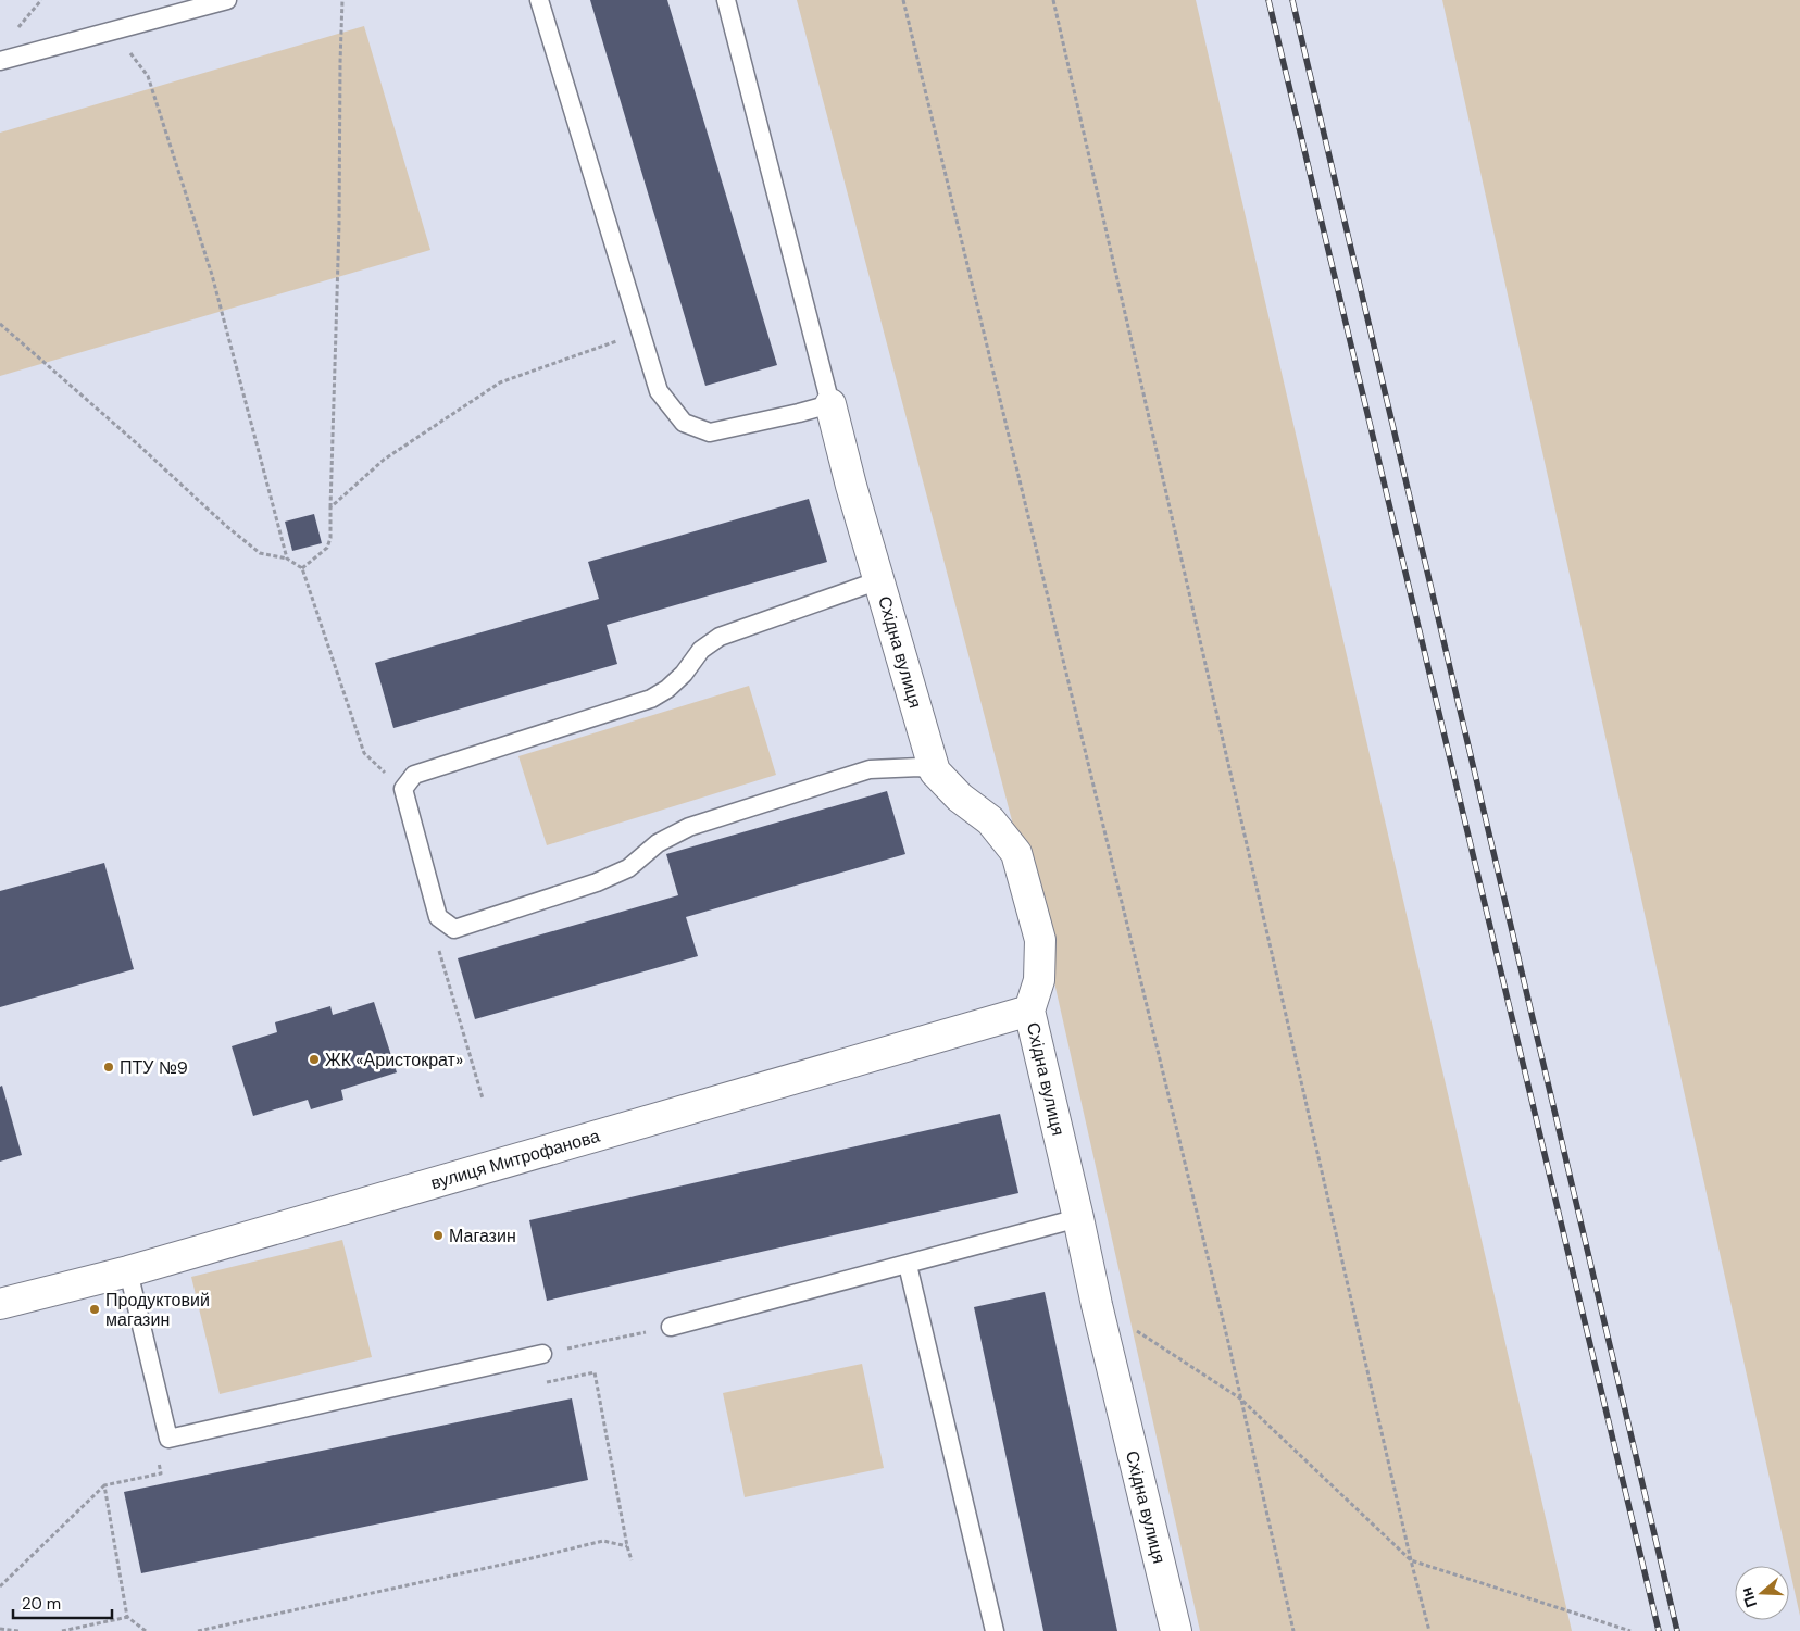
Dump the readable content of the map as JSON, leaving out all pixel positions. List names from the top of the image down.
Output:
{
  "streets": {
    "street": ["Східна вулиця", "вулиця Митрофанова"]
  },
  "crossings": [
    ["Східна вулиця", "вулиця Митрофанова"]
  ],
  "places": [
    "ЖК «Аристократ»",
    "ПТУ №9",
    "Магазин",
    "Продуктовий магазин"
  ],
  "scale_bar": "20 m",
  "north": "left"
}
